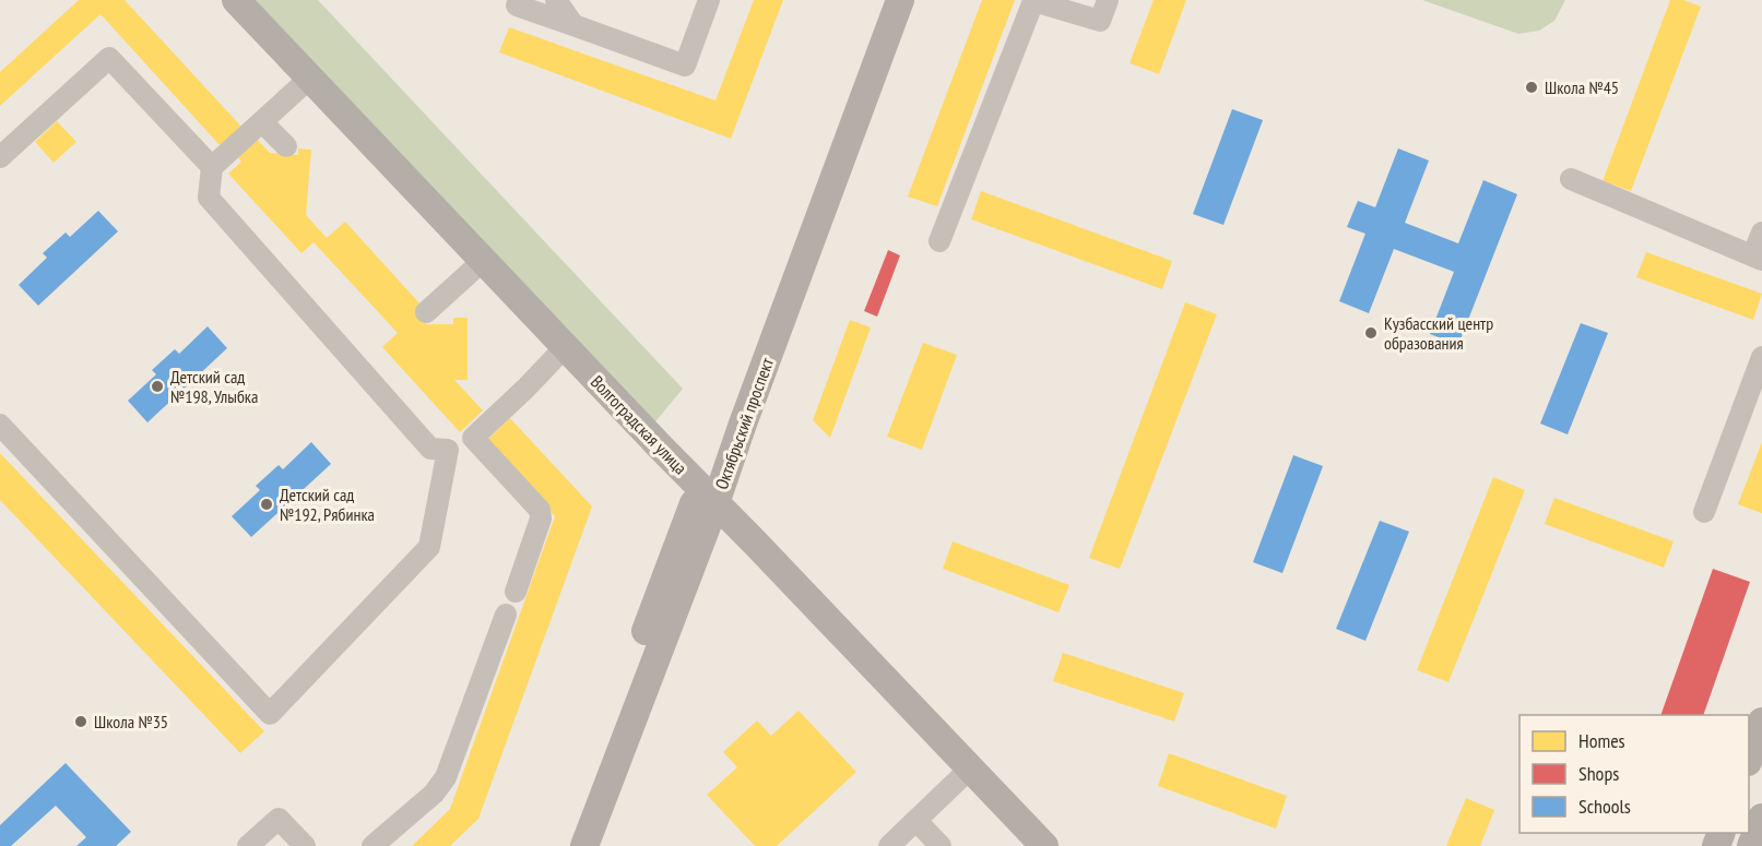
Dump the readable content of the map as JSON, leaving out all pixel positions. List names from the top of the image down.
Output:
{
  "streets": {
    "main road": ["Октябрьский проспект", "Волгоградская улица"]
  },
  "crossings": [
    ["Октябрьский проспект", "Волгоградская улица"]
  ],
  "places": [
    "Школа №45",
    "Кузбасский центр образования",
    "Детский сад №198, Улыбка",
    "Детский сад №192, Рябинка",
    "Школа №35"
  ],
  "legend": ["Homes", "Shops", "Schools"]
}
